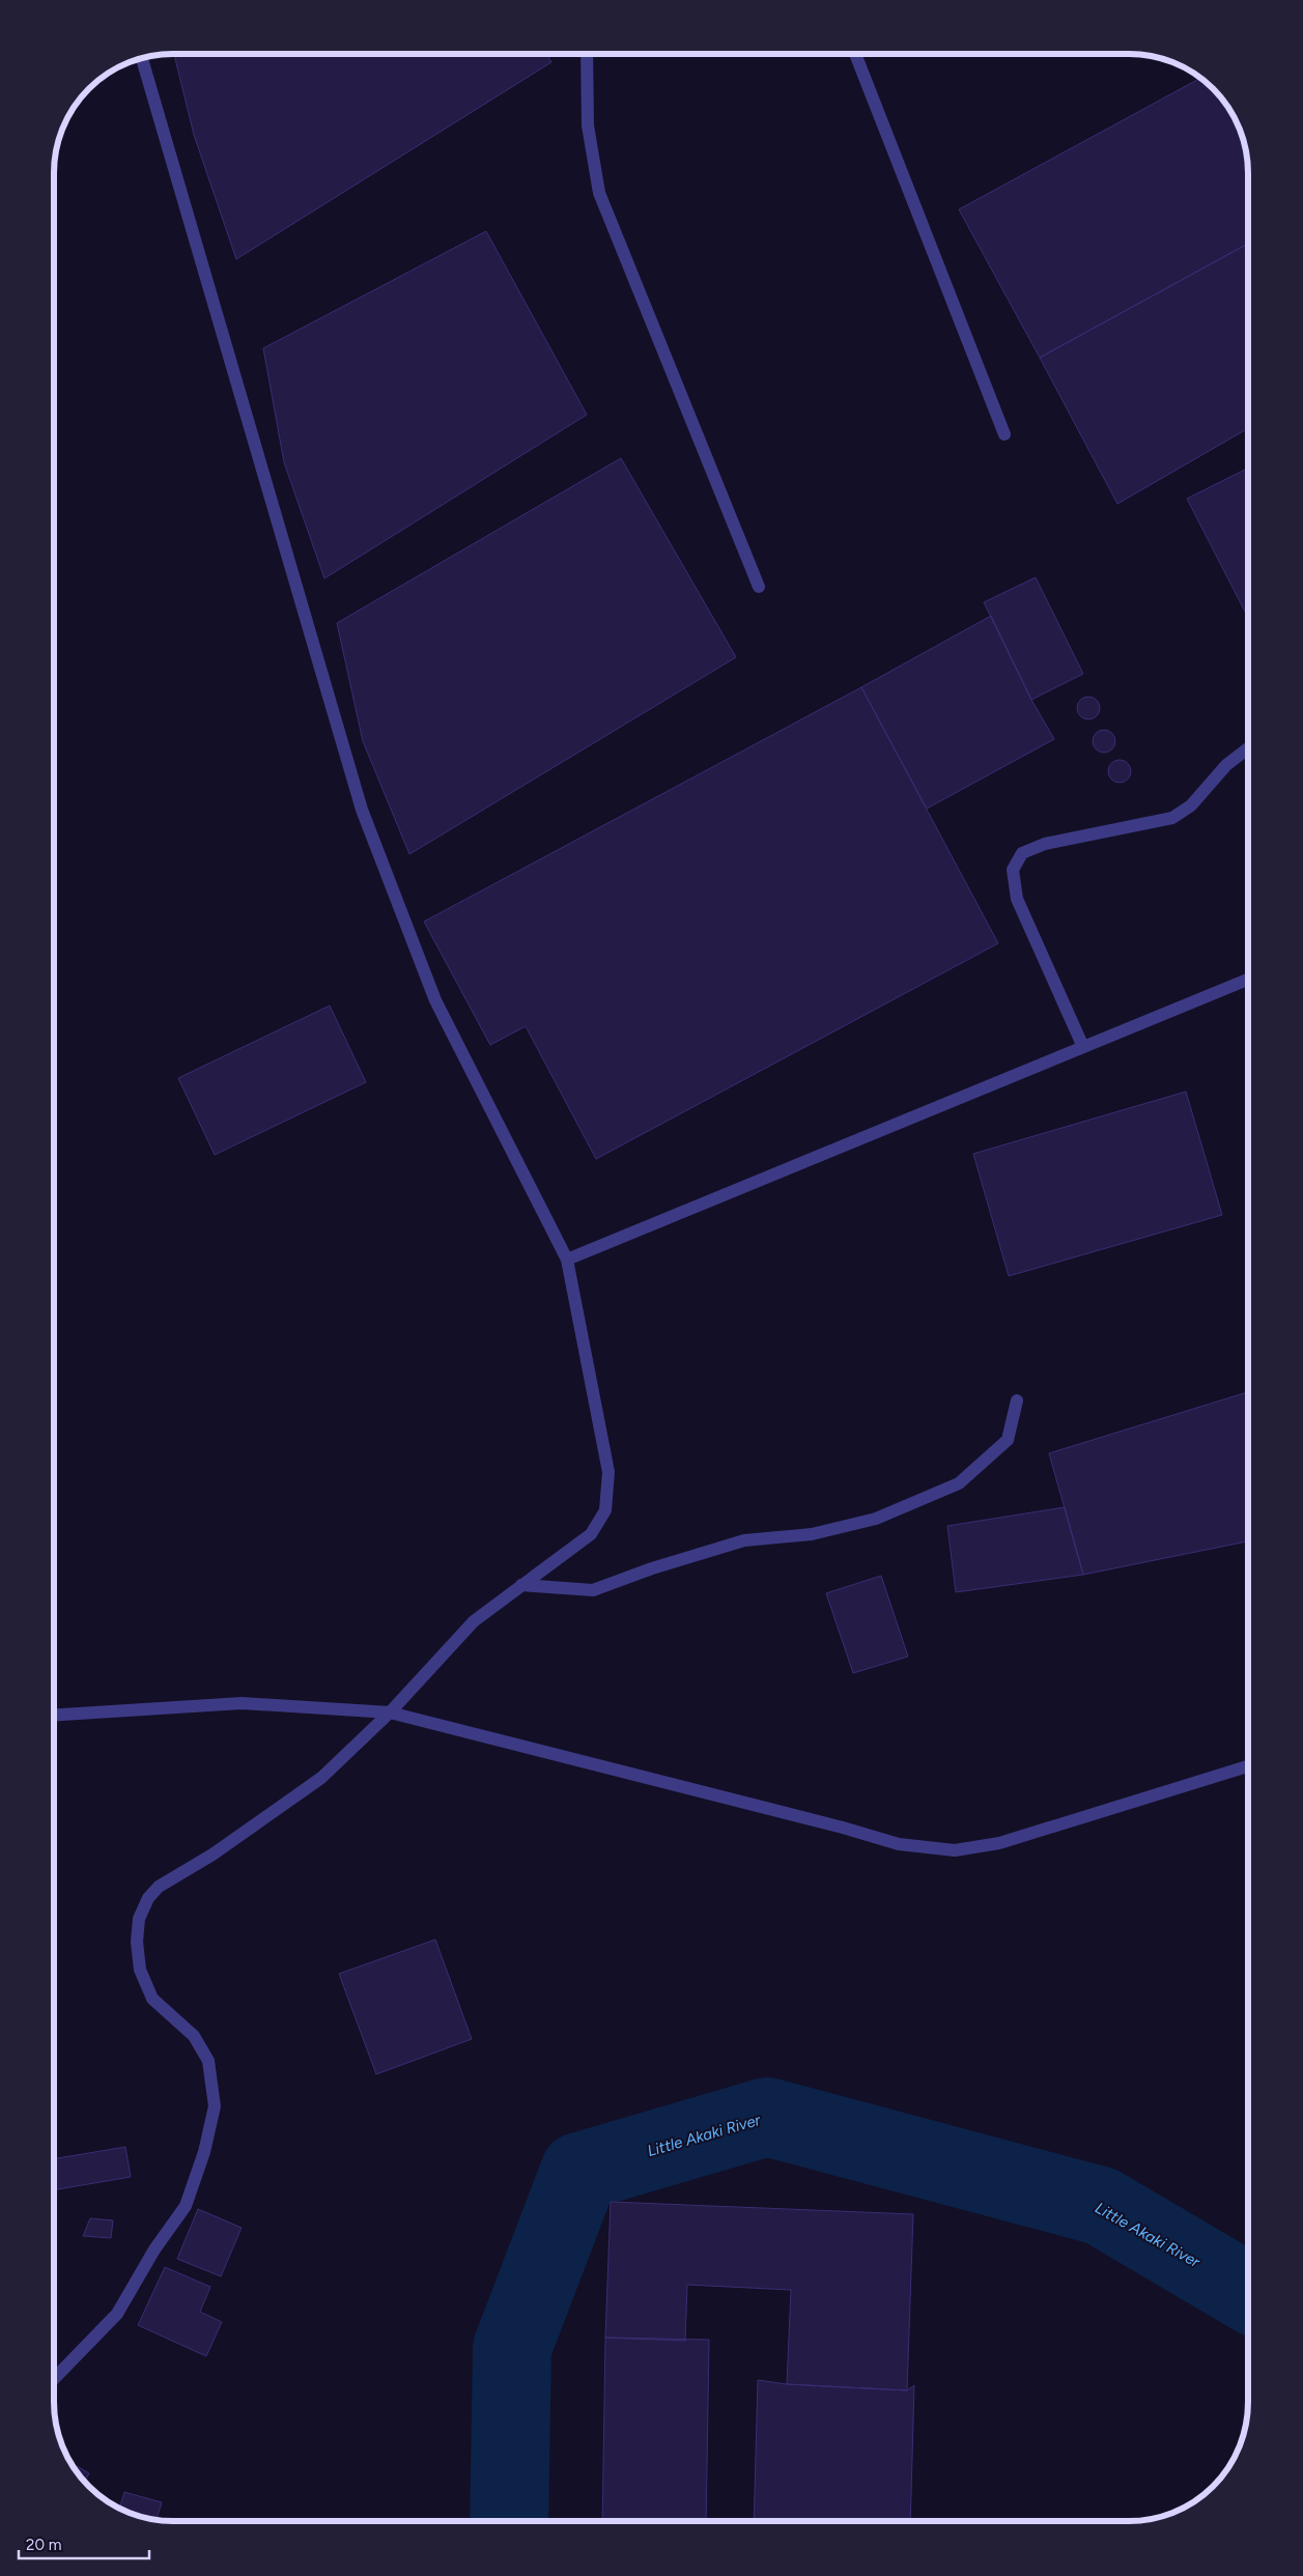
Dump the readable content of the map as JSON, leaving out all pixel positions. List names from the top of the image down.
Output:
{
  "water": ["Little Akaki River"],
  "scale_bar": "20 m"
}
